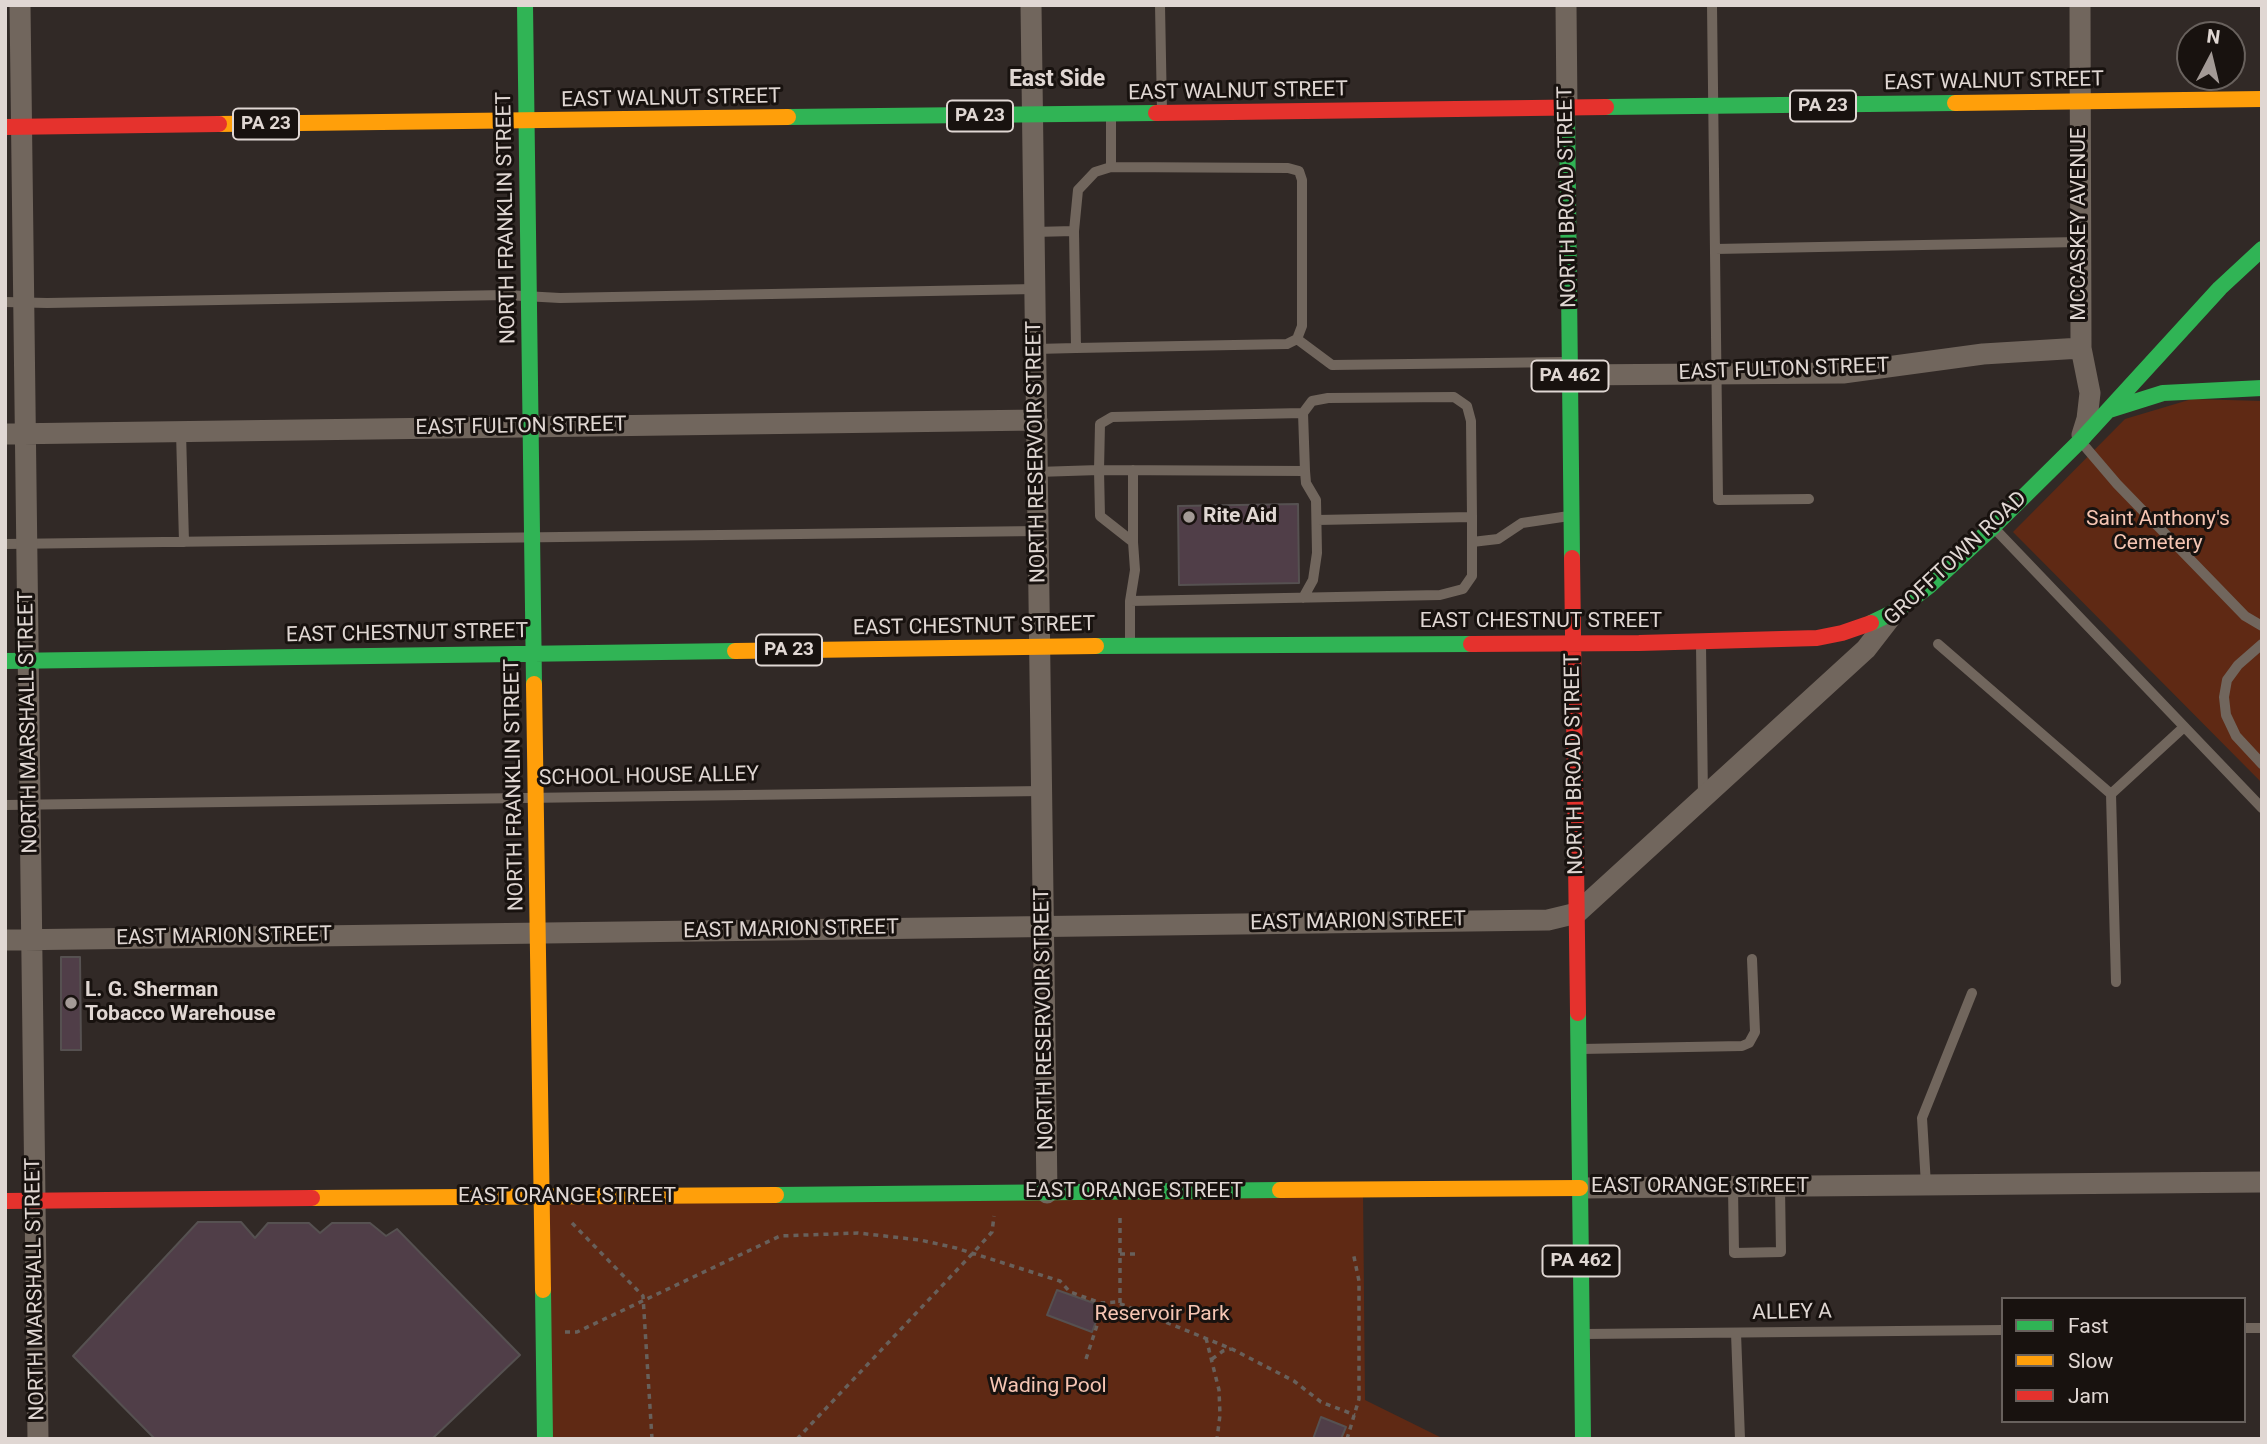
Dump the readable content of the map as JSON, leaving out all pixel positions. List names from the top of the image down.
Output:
{
  "streets": {
    "main road": [
      "EAST WALNUT STREET",
      "PA 23",
      "NORTH BROAD STREET",
      "NORTH FRANKLIN STREET",
      "PA 462",
      "GROFFTOWN ROAD",
      "EAST CHESTNUT STREET",
      "EAST ORANGE STREET"
    ],
    "street": [
      "MCCASKEY AVENUE",
      "EAST FULTON STREET",
      "NORTH RESERVOIR STREET",
      "NORTH MARSHALL STREET",
      "EAST MARION STREET"
    ],
    "lane": ["SCHOOL HOUSE ALLEY", "ALLEY A"]
  },
  "crossings": [
    ["EAST WALNUT STREET", "NORTH BROAD STREET"],
    ["EAST WALNUT STREET", "NORTH FRANKLIN STREET"],
    ["EAST WALNUT STREET", "MCCASKEY AVENUE"],
    ["EAST WALNUT STREET", "NORTH RESERVOIR STREET"],
    ["EAST WALNUT STREET", "NORTH MARSHALL STREET"],
    ["NORTH BROAD STREET", "EAST FULTON STREET"],
    ["NORTH BROAD STREET", "GROFFTOWN ROAD"],
    ["NORTH BROAD STREET", "EAST CHESTNUT STREET"],
    ["NORTH BROAD STREET", "EAST MARION STREET"],
    ["NORTH BROAD STREET", "EAST ORANGE STREET"],
    ["NORTH BROAD STREET", "ALLEY A"],
    ["NORTH FRANKLIN STREET", "EAST FULTON STREET"],
    ["NORTH FRANKLIN STREET", "EAST CHESTNUT STREET"],
    ["NORTH FRANKLIN STREET", "SCHOOL HOUSE ALLEY"],
    ["NORTH FRANKLIN STREET", "EAST MARION STREET"],
    ["NORTH FRANKLIN STREET", "EAST ORANGE STREET"],
    ["MCCASKEY AVENUE", "EAST FULTON STREET"],
    ["MCCASKEY AVENUE", "GROFFTOWN ROAD"],
    ["EAST FULTON STREET", "NORTH RESERVOIR STREET"],
    ["EAST FULTON STREET", "NORTH MARSHALL STREET"],
    ["NORTH RESERVOIR STREET", "EAST CHESTNUT STREET"],
    ["NORTH RESERVOIR STREET", "SCHOOL HOUSE ALLEY"],
    ["NORTH RESERVOIR STREET", "EAST MARION STREET"],
    ["NORTH RESERVOIR STREET", "EAST ORANGE STREET"],
    ["GROFFTOWN ROAD", "EAST CHESTNUT STREET"],
    ["GROFFTOWN ROAD", "EAST MARION STREET"],
    ["EAST CHESTNUT STREET", "NORTH MARSHALL STREET"],
    ["NORTH MARSHALL STREET", "SCHOOL HOUSE ALLEY"],
    ["NORTH MARSHALL STREET", "EAST MARION STREET"],
    ["NORTH MARSHALL STREET", "EAST ORANGE STREET"]
  ],
  "districts": ["East Side"],
  "parks": ["Saint Anthony's Cemetery", "Reservoir Park", "Wading Pool"],
  "places": ["Rite Aid", "L. G. Sherman Tobacco Warehouse"],
  "legend": ["Fast", "Slow", "Jam"],
  "north": "top"
}
